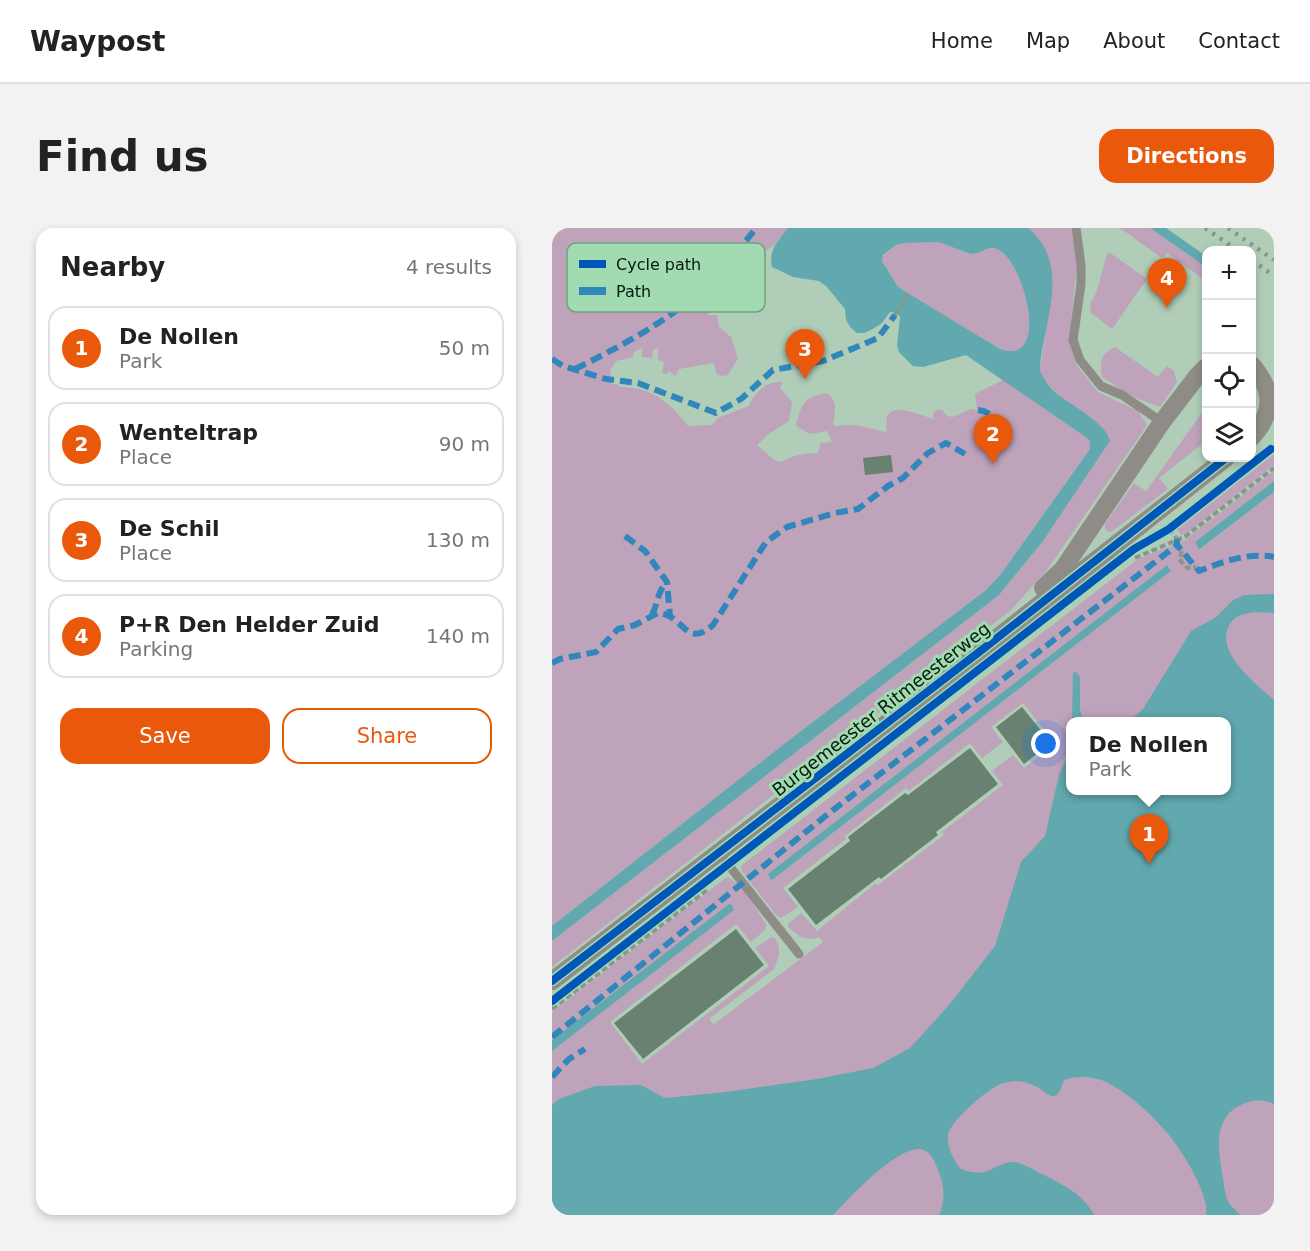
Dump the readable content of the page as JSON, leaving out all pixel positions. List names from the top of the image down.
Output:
{
  "streets": {
    "street": ["Burgemeester Ritmeesterweg"]
  },
  "legend": ["Cycle path", "Path"],
  "page": {
    "header": "Waypost",
    "nav": [
      "Home",
      "Map",
      "About",
      "Contact"
    ],
    "buttons": [
      "Directions",
      ["Save", "Share"]
    ],
    "title": "Find us",
    "heading": ["Nearby", "4 results"],
    "map_buttons": ["+", "−"],
    "pins": [
      "4",
      "3",
      "2",
      "1"
    ],
    "list": [
      {
        "mark": "1",
        "name": "De Nollen",
        "note": "Park",
        "value": "50 m"
      },
      {
        "mark": "2",
        "name": "Wenteltrap",
        "note": "Place",
        "value": "90 m"
      },
      {
        "mark": "3",
        "name": "De Schil",
        "note": "Place",
        "value": "130 m"
      },
      {
        "mark": "4",
        "name": "P+R Den Helder Zuid",
        "note": "Parking",
        "value": "140 m"
      }
    ],
    "popup": ["De Nollen", "Park"]
  }
}
